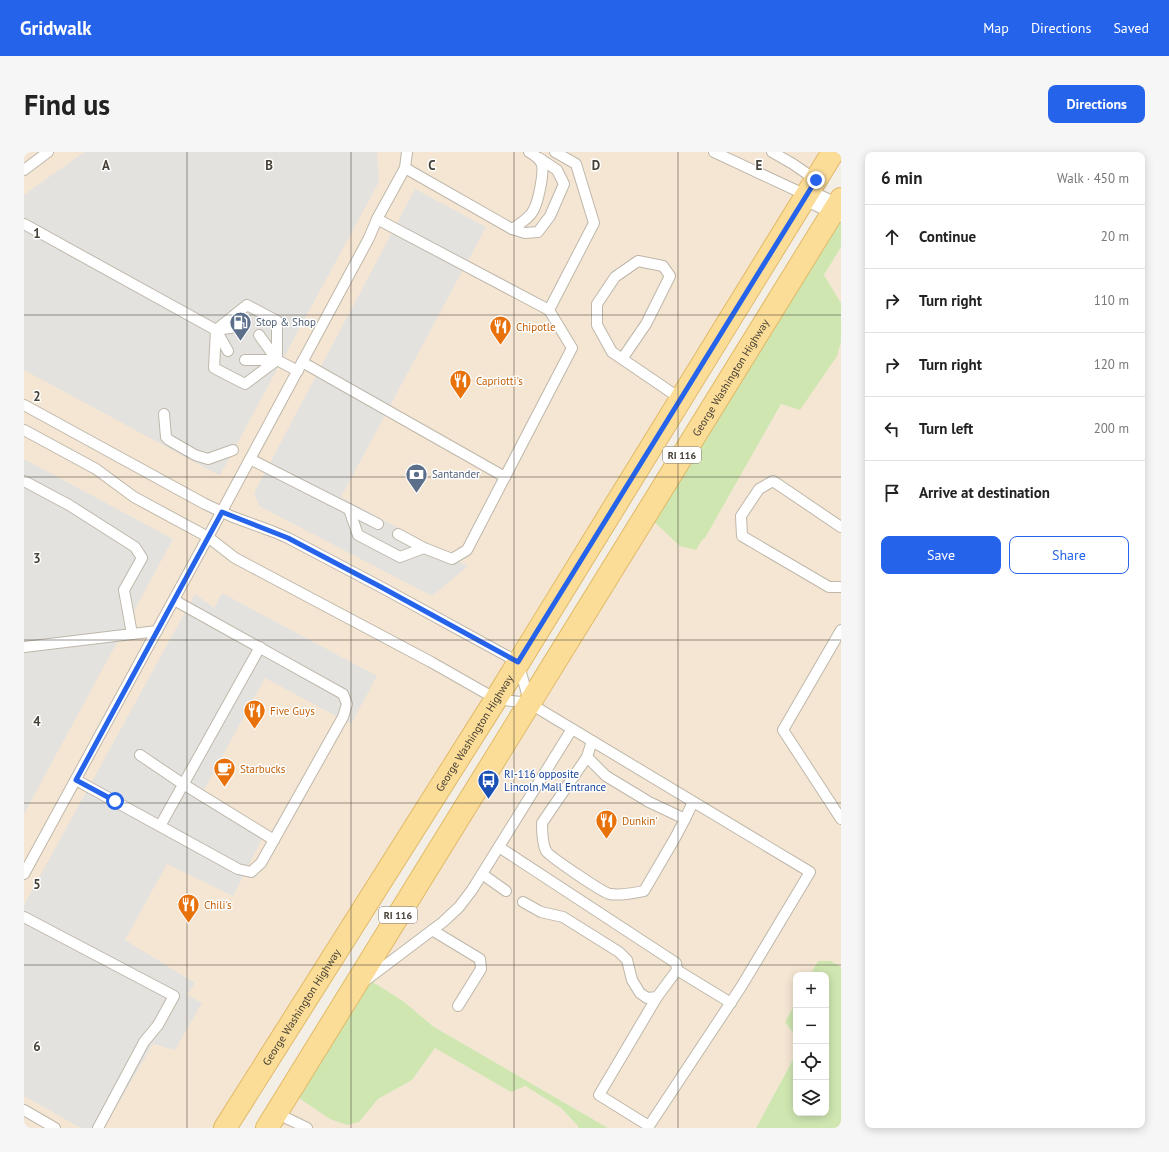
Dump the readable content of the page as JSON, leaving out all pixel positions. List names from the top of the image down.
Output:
{
  "streets": {
    "main road": ["George Washington Highway", "RI 116"]
  },
  "places": {
    "fuel station": ["Stop & Shop"],
    "restaurant": [
      "Chipotle",
      "Capriotti's",
      "Five Guys",
      "Dunkin'",
      "Chili's"
    ],
    "bank": ["Santander"],
    "cafe": ["Starbucks"],
    "bus stop": ["RI-116 opposite Lincoln Mall Entrance"]
  },
  "page": {
    "header": "Gridwalk",
    "nav": ["Map", "Directions", "Saved"],
    "buttons": [
      "Directions",
      ["Save", "Share"]
    ],
    "title": "Find us",
    "heading": ["6 min", "Walk · 450 m"],
    "list": [
      ["Continue", "20 m"],
      ["Turn right", "110 m"],
      ["Turn right", "120 m"],
      ["Turn left", "200 m"],
      "Arrive at destination"
    ],
    "map_buttons": ["+", "−"]
  },
  "grid": {
    "columns": [
      "A",
      "B",
      "C",
      "D",
      "E"
    ],
    "rows": [
      "1",
      "2",
      "3",
      "4",
      "5",
      "6"
    ]
  }
}
